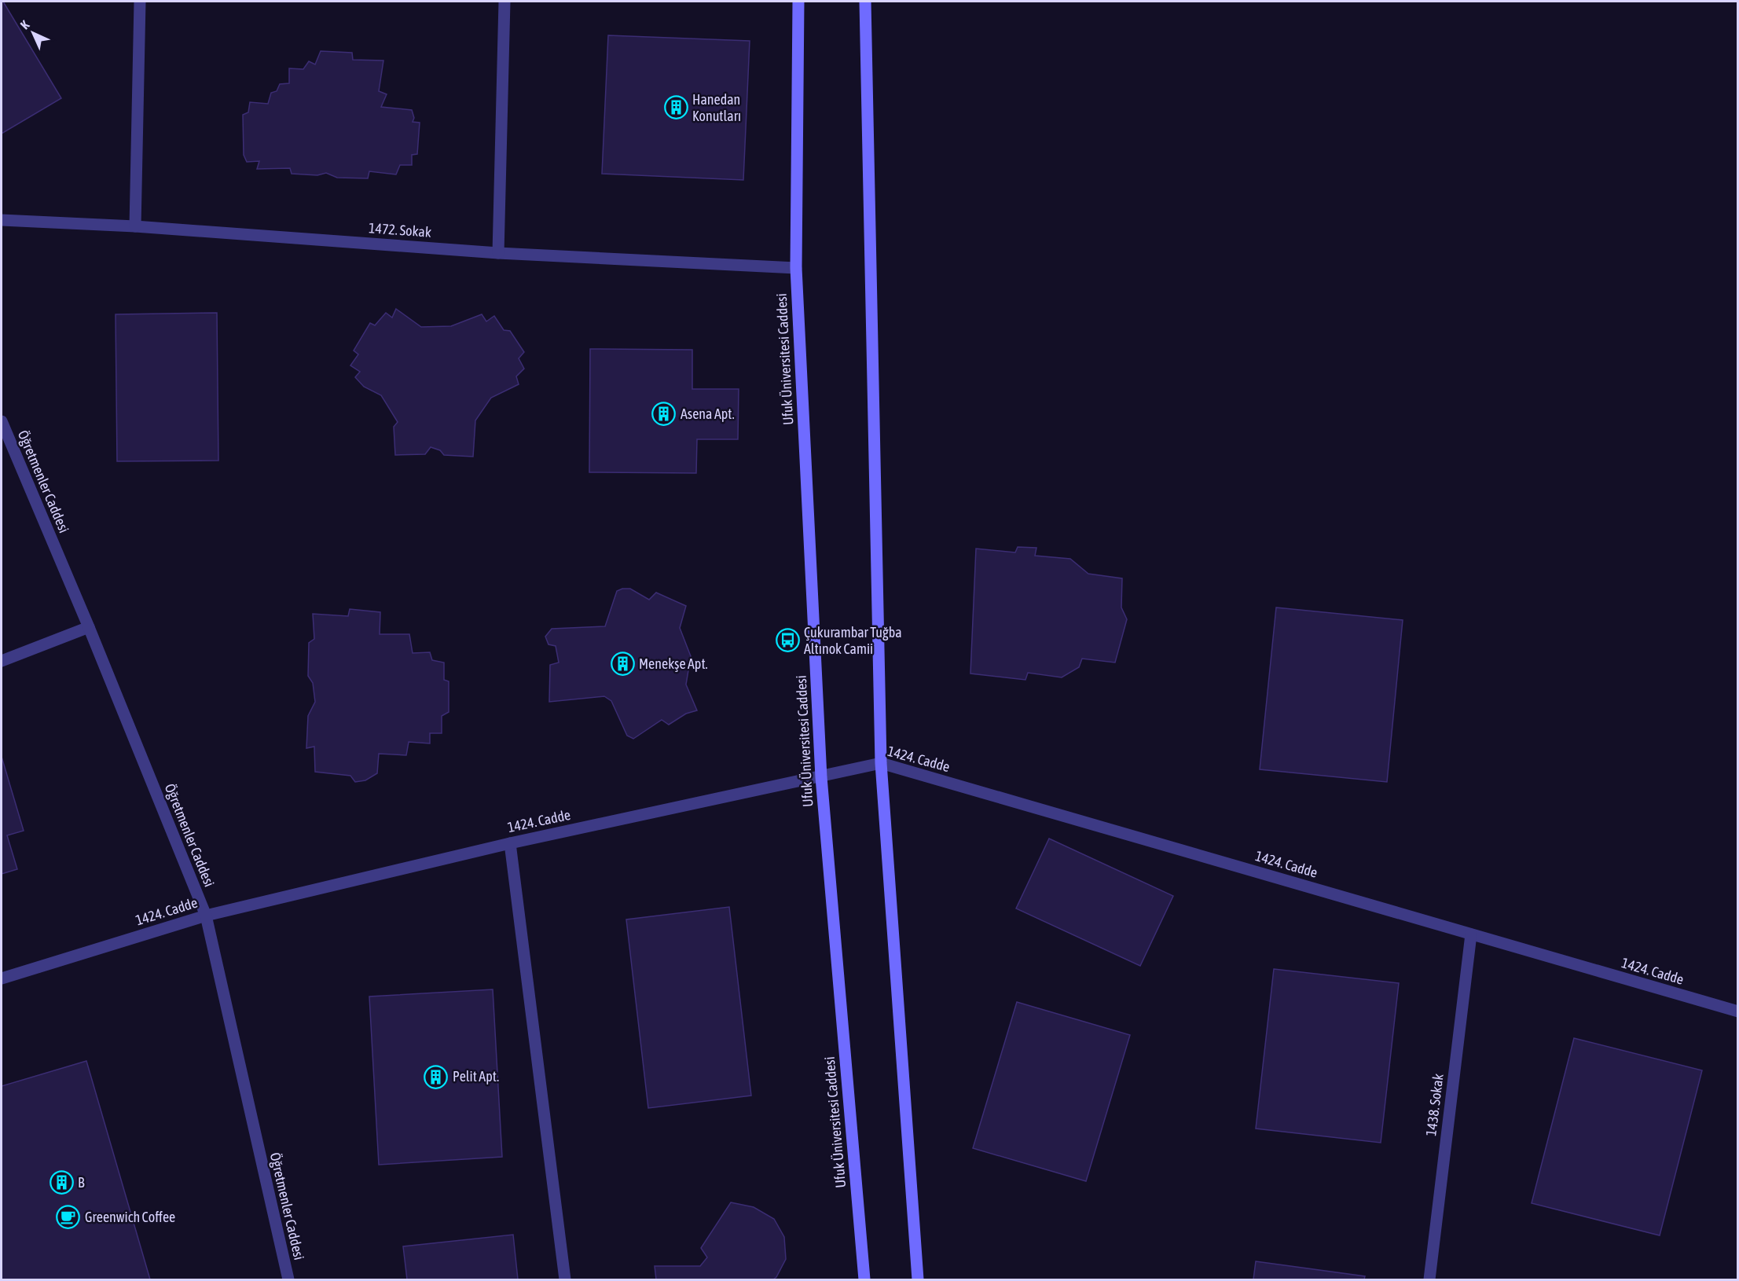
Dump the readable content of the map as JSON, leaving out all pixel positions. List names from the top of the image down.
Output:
{
  "streets": {
    "main road": ["Ufuk Üniversitesi Caddesi"],
    "street": [
      "1472. Sokak",
      "Öğretmenler Caddesi",
      "1424. Cadde",
      "1438. Sokak"
    ]
  },
  "crossings": [
    ["1472. Sokak", "Ufuk Üniversitesi Caddesi"],
    ["Ufuk Üniversitesi Caddesi", "1424. Cadde"],
    ["Öğretmenler Caddesi", "1424. Cadde"],
    ["1424. Cadde", "1438. Sokak"]
  ],
  "places": {
    "building": [
      "Hanedan Konutları",
      "Asena Apt.",
      "Menekşe Apt.",
      "Pelit Apt.",
      "B"
    ],
    "bus stop": ["Çukurambar Tuğba Altınok Camii"],
    "cafe": ["Greenwich Coffee"]
  },
  "north": "top left"
}
